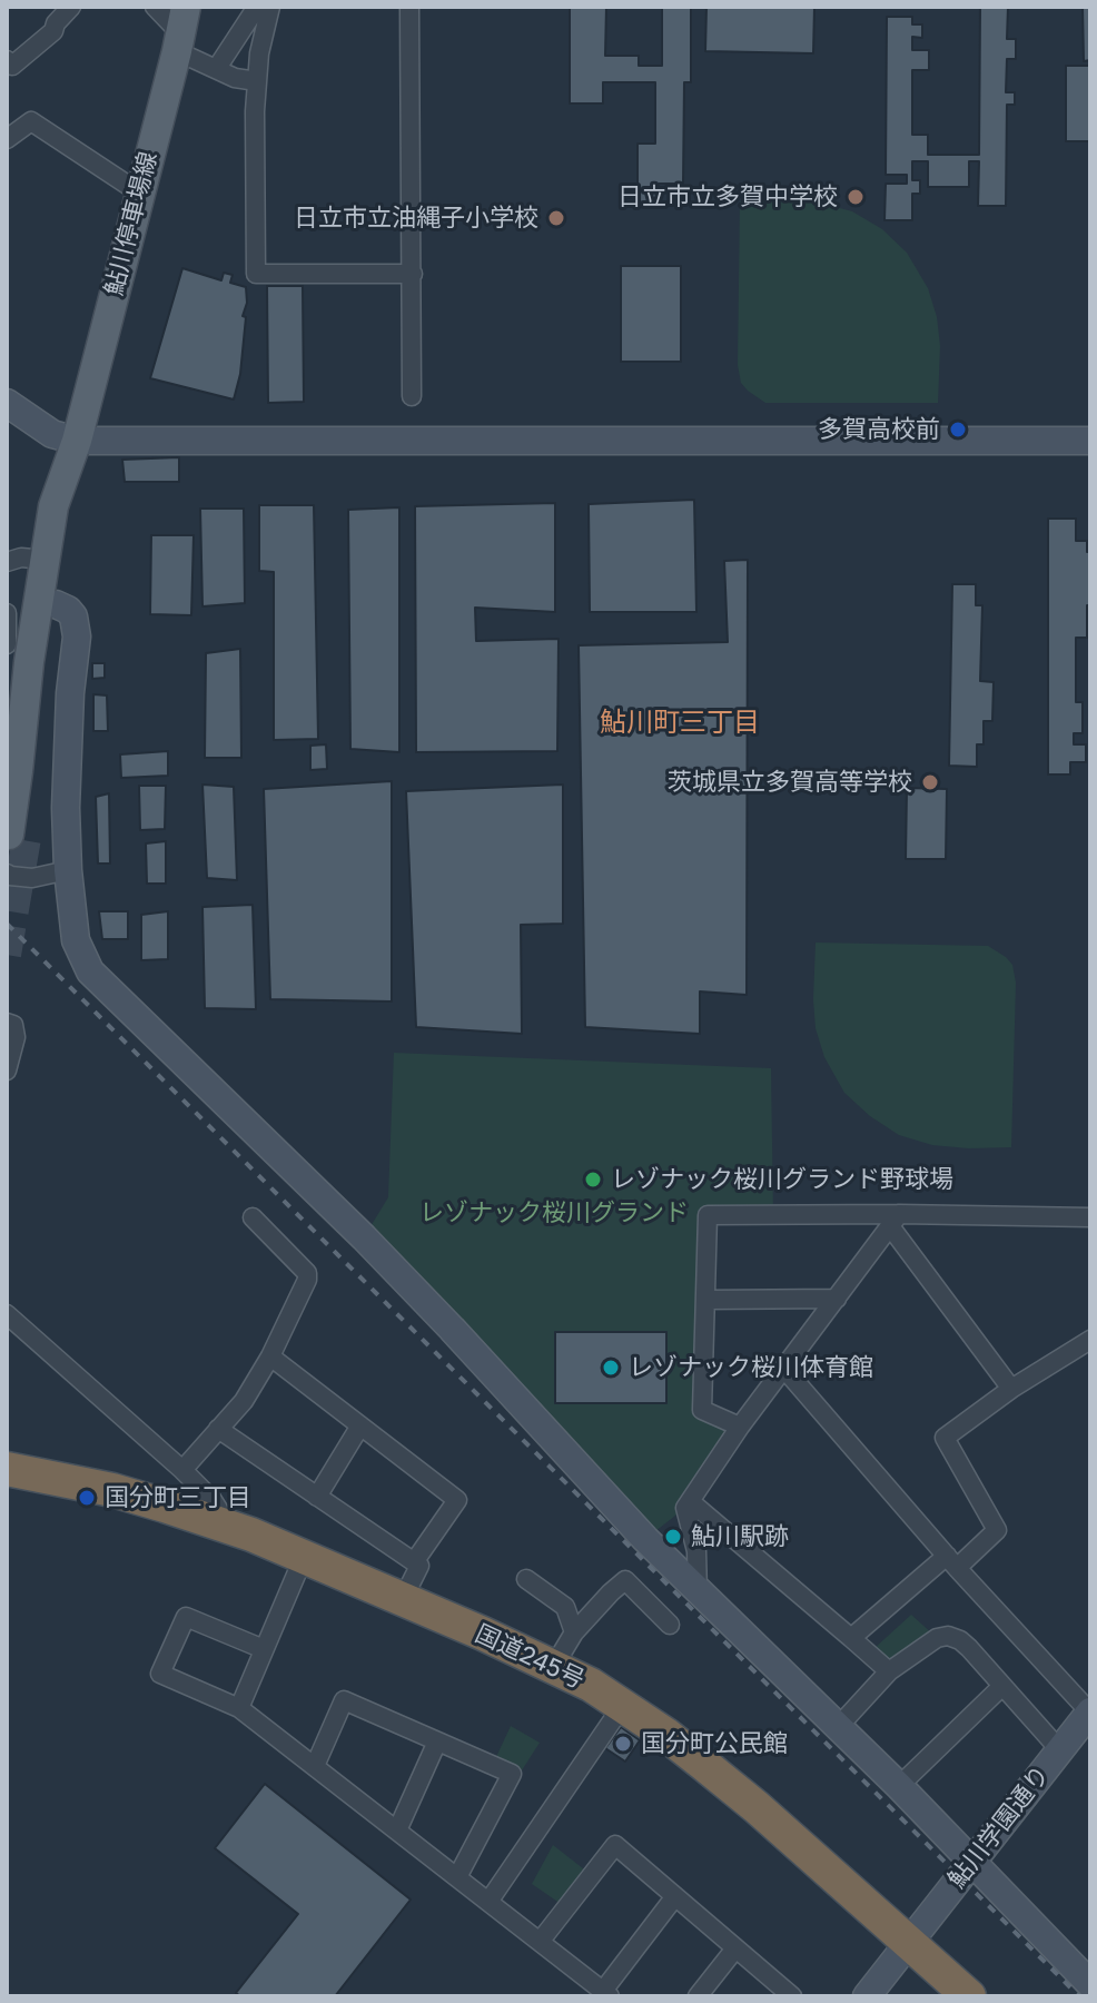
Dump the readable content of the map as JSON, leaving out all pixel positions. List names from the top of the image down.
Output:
{
  "streets": {
    "highway": ["国道245号"],
    "main road": ["鮎川停車場線"],
    "street": ["鮎川学園通り"]
  },
  "crossings": [
    ["国道245号", "鮎川学園通り"]
  ],
  "districts": ["鮎川町三丁目"],
  "parks": ["レゾナック桜川グランド"],
  "places": [
    "日立市立多賀中学校",
    "日立市立油縄子小学校",
    "多賀高校前",
    "茨城県立多賀高等学校",
    "レゾナック桜川グランド野球場",
    "レゾナック桜川体育館",
    "国分町三丁目",
    "鮎川駅跡",
    "国分町公民館"
  ]
}
